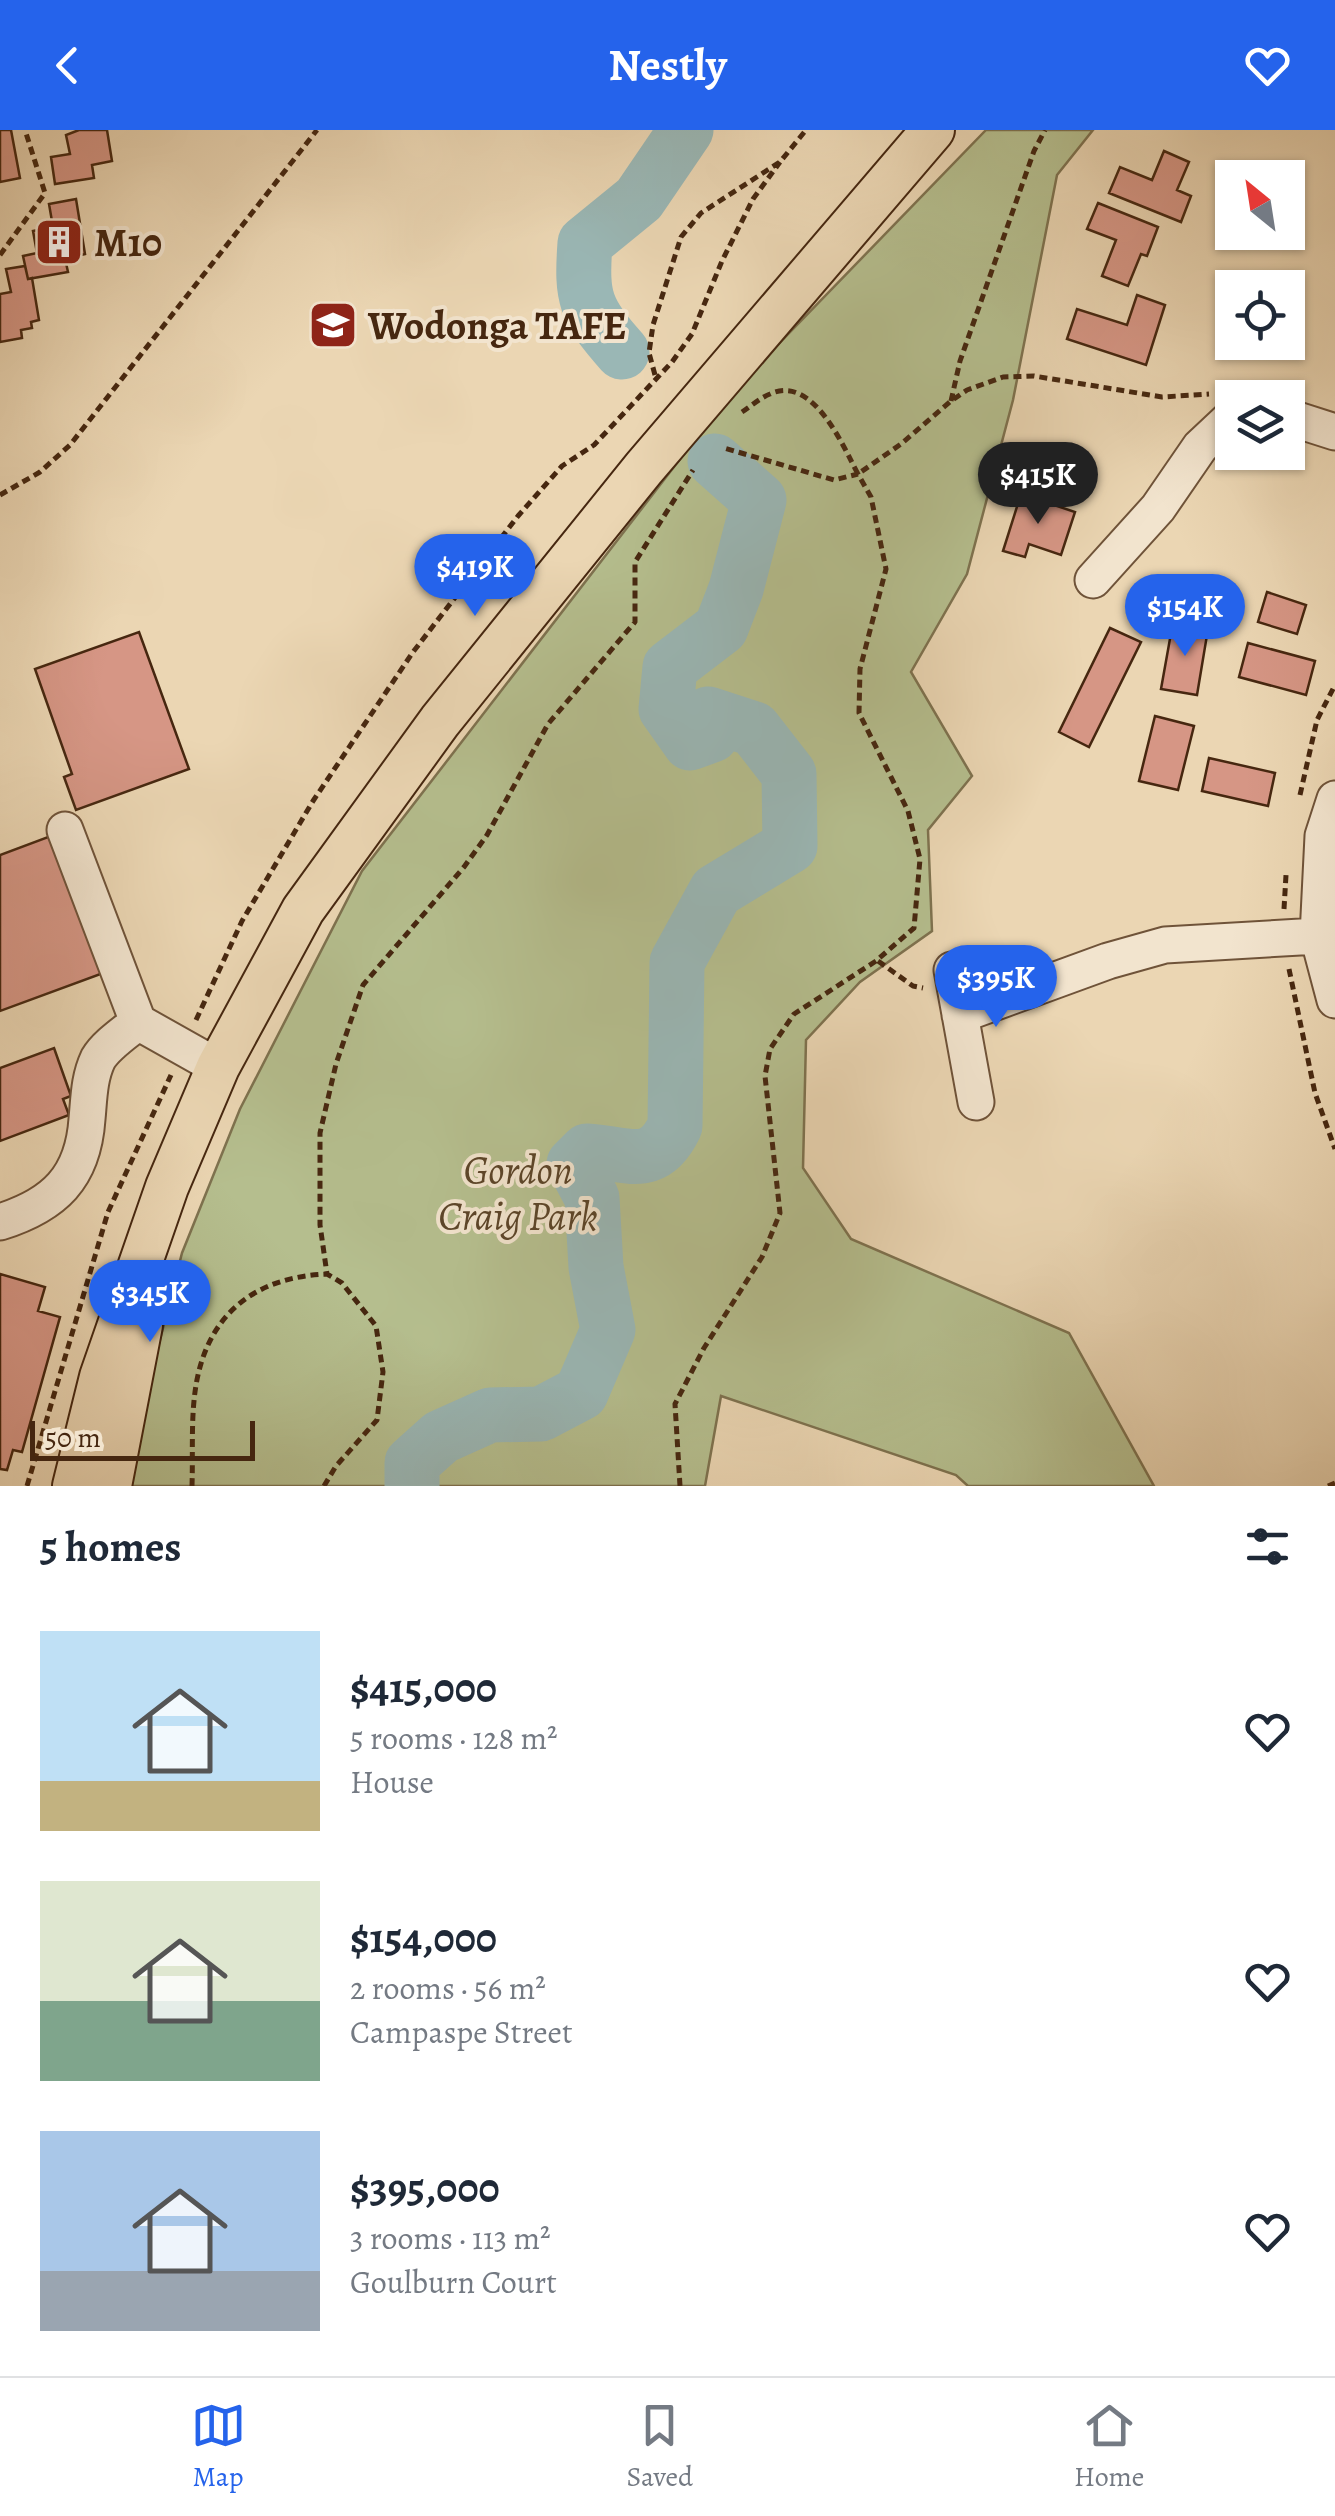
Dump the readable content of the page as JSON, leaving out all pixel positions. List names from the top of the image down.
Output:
{
  "parks": ["Gordon Craig Park"],
  "places": {
    "building": ["M10"],
    "school or university": ["Wodonga TAFE"]
  },
  "scale_bar": "50 m",
  "north": "top left",
  "page": {
    "header": "Nestly",
    "price": [
      "$415K",
      "$419K",
      "$154K",
      "$395K",
      "$345K"
    ],
    "scale": "50 m",
    "heading": "5 homes",
    "list": [
      {
        "name": "$415,000",
        "note": "5 rooms · 128 m² · House"
      },
      {
        "name": "$154,000",
        "note": "2 rooms · 56 m² · Campaspe Street"
      },
      {
        "name": "$395,000",
        "note": "3 rooms · 113 m² · Goulburn Court"
      }
    ],
    "tabs": ["Map", "Saved", "Home"]
  }
}
